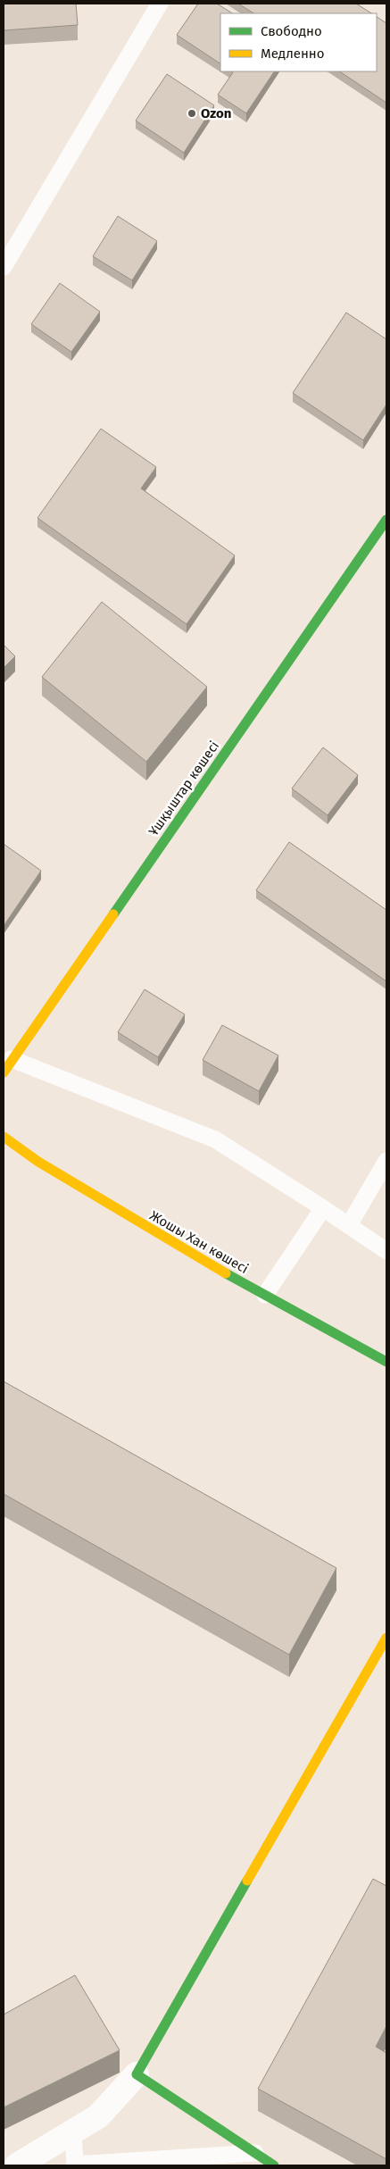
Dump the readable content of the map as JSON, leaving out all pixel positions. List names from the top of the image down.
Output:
{
  "streets": {
    "street": ["Ұшқыштар көшесі", "Жошы Хан көшесі"]
  },
  "places": ["Ozon"],
  "legend": ["Свободно", "Медленно"]
}
